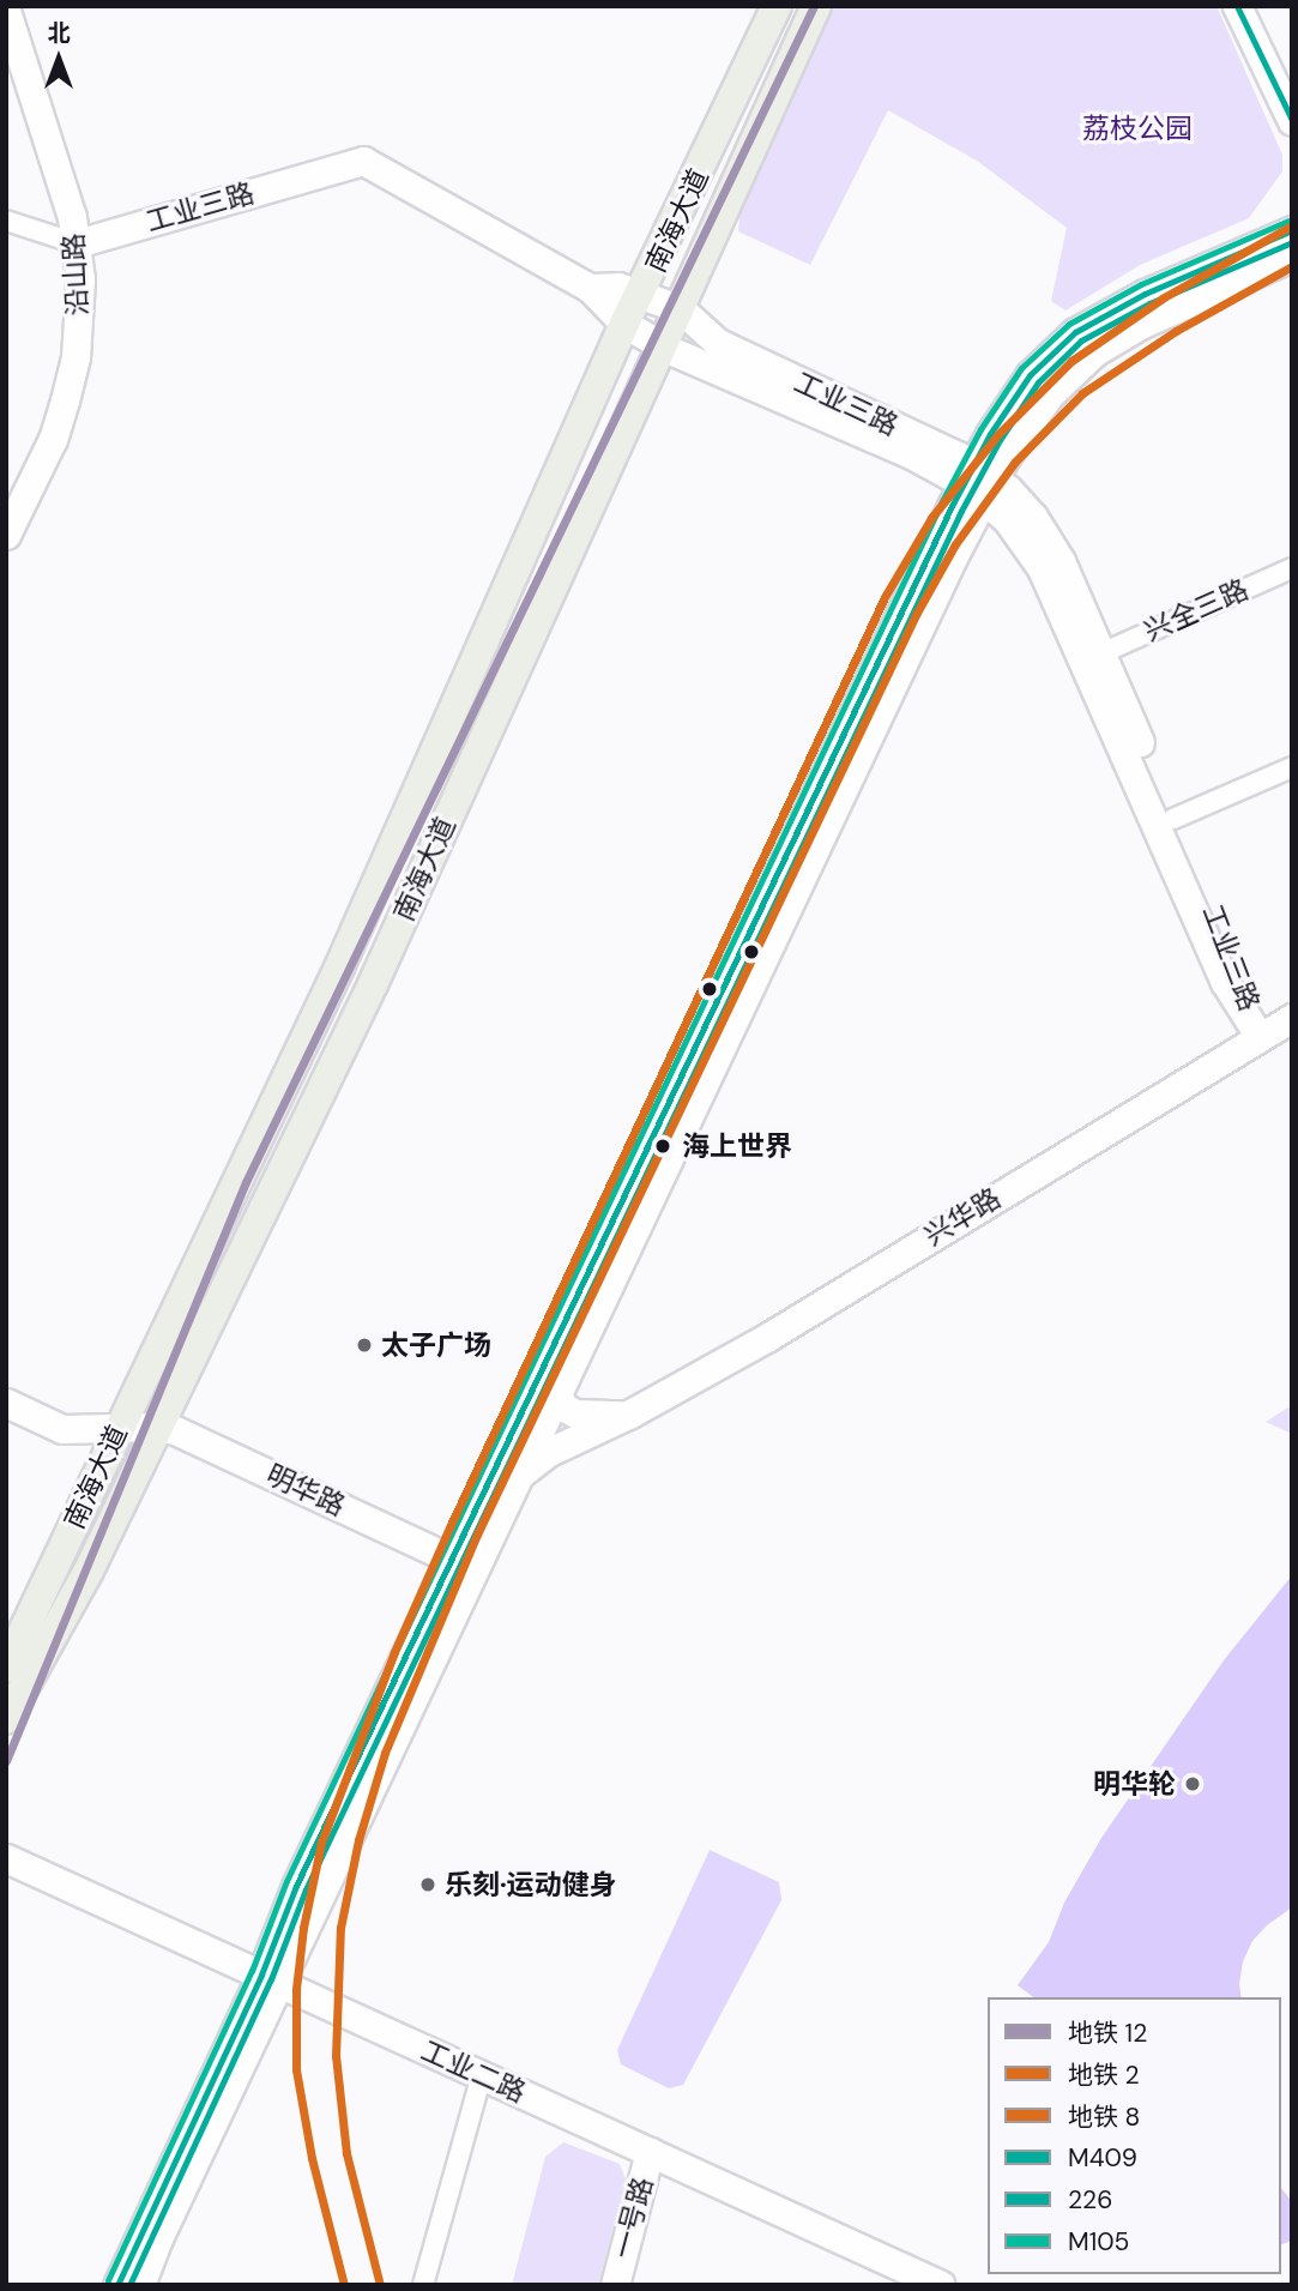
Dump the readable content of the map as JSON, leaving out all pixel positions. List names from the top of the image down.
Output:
{
  "streets": {
    "main road": ["南海大道"],
    "street": [
      "工业三路",
      "沿山路",
      "兴全三路",
      "兴华路",
      "明华路",
      "工业二路",
      "一号路"
    ]
  },
  "crossings": [
    ["工业三路", "南海大道"],
    ["工业三路", "沿山路"],
    ["工业三路", "兴全三路"],
    ["工业三路", "兴华路"],
    ["南海大道", "明华路"],
    ["工业二路", "一号路"]
  ],
  "parks": ["荔枝公园"],
  "places": [
    "海上世界",
    "太子广场",
    "明华轮",
    "乐刻·运动健身"
  ],
  "lines": [
    "metro line 12",
    "transit line M409",
    "transit line M105",
    "metro line 2",
    "transit line 226",
    "metro line 8"
  ],
  "legend": [
    "地铁 12",
    "地铁 2",
    "地铁 8",
    "M409",
    "226",
    "M105"
  ],
  "north": "top"
}
